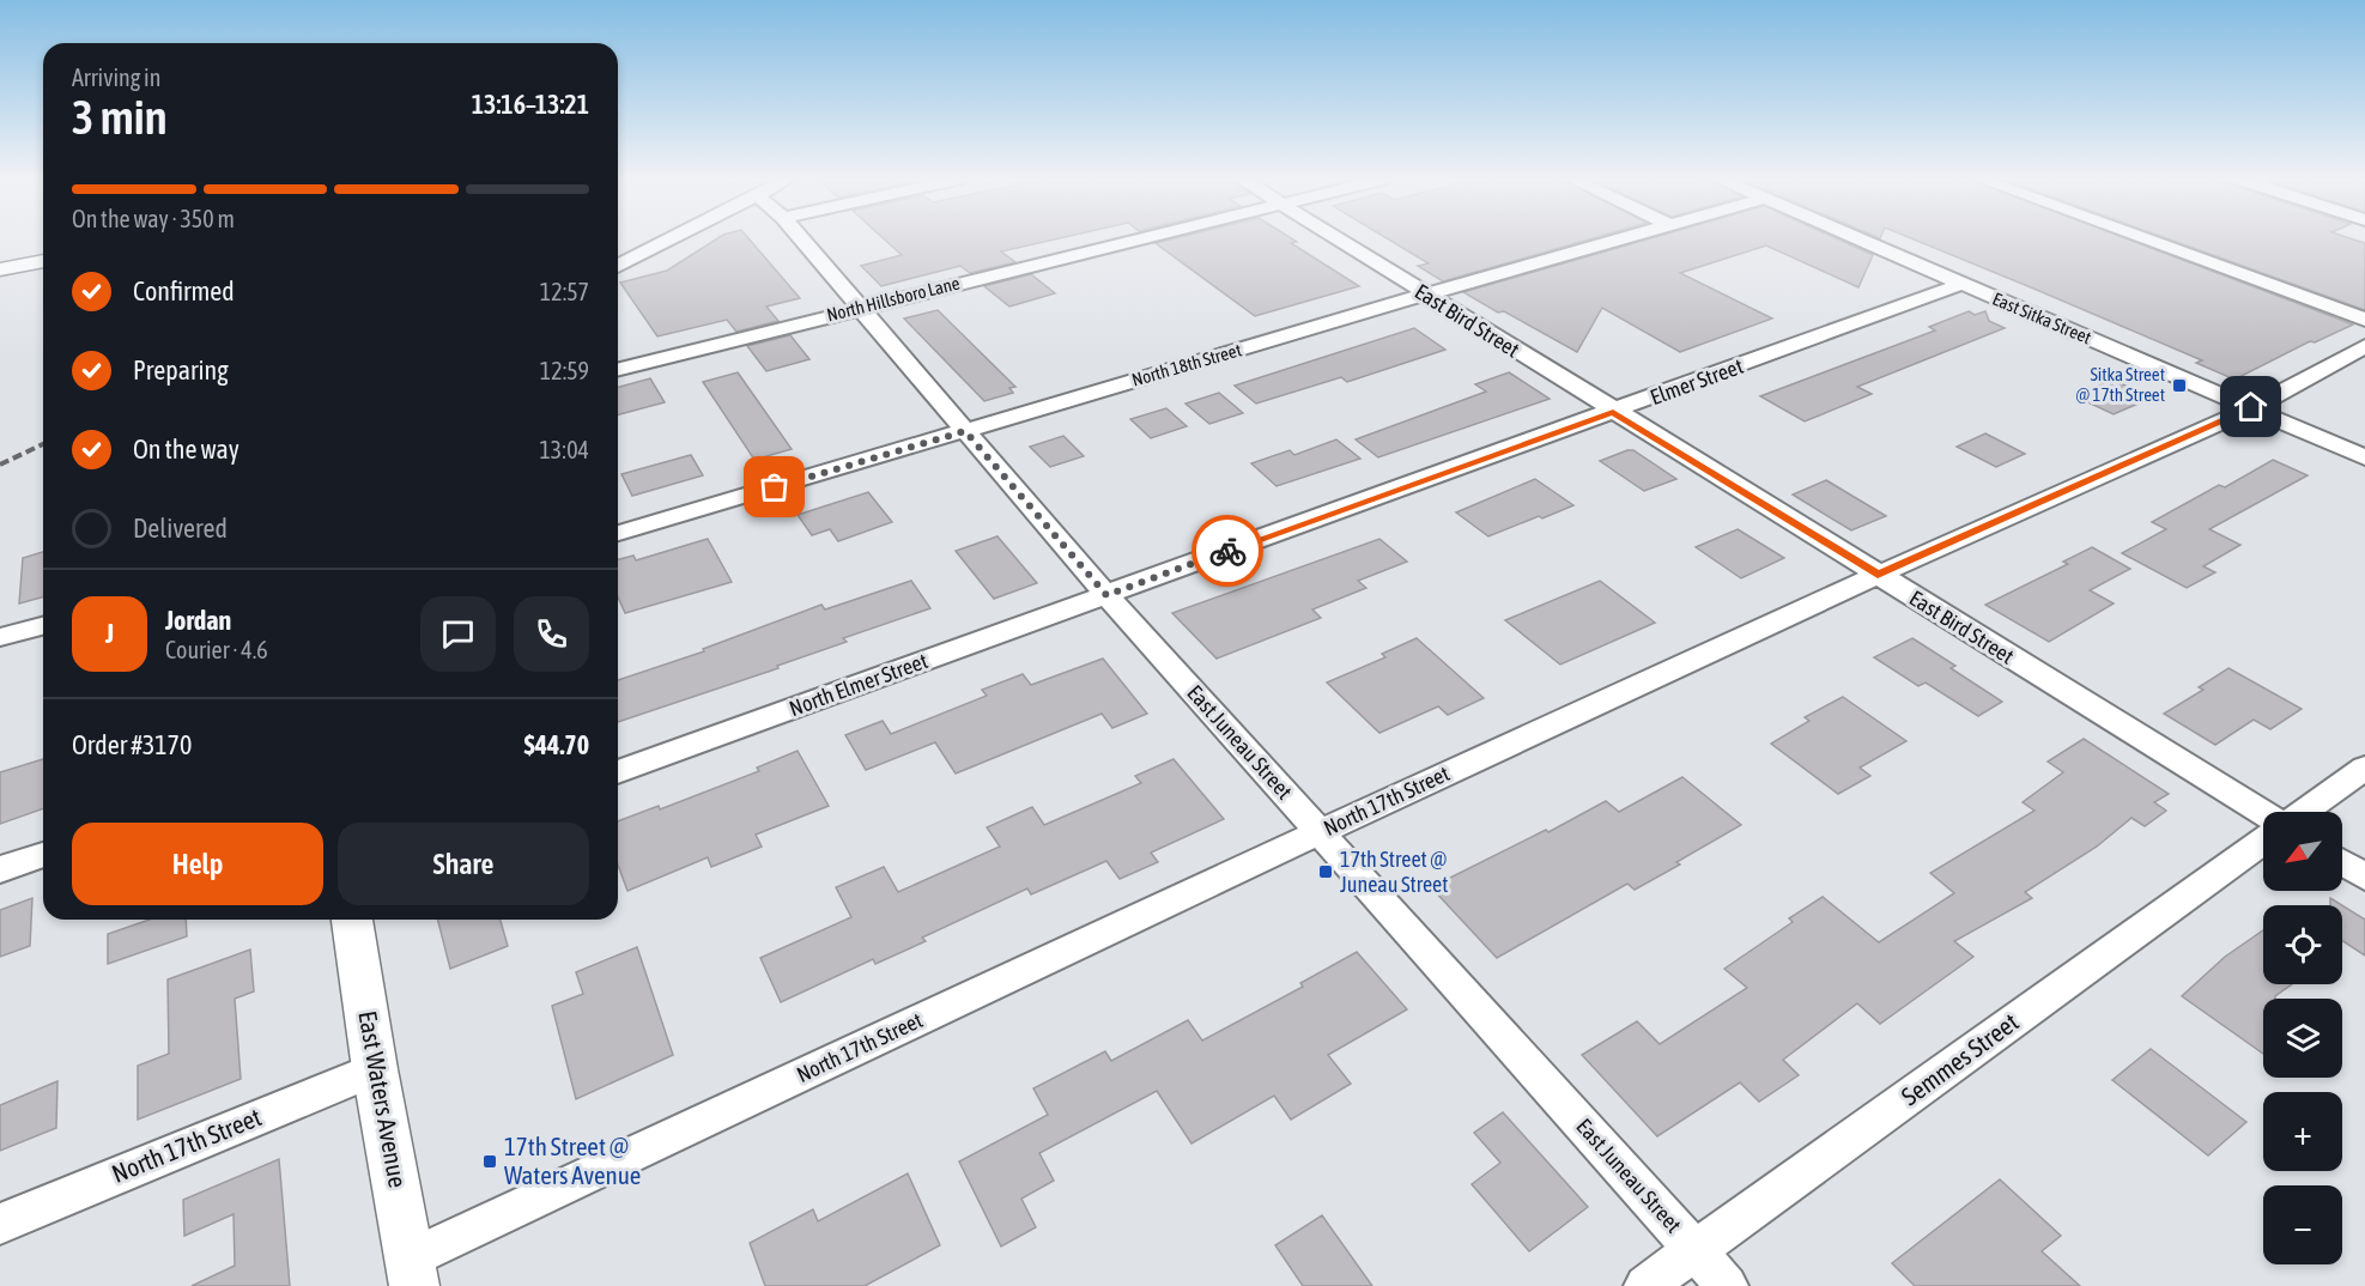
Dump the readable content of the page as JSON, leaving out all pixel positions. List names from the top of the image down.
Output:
{
  "streets": {
    "street": [
      "North Hillsboro Lane",
      "East Sitka Street",
      "East Bird Street",
      "North 18th Street",
      "Elmer Street",
      "North Elmer Street",
      "East Juneau Street",
      "North 17th Street",
      "Semmes Street",
      "East Waters Avenue"
    ]
  },
  "crossings": [
    ["North Hillsboro Lane", "East Juneau Street"],
    ["East Sitka Street", "Elmer Street"],
    ["East Sitka Street", "North 17th Street"],
    ["East Bird Street", "North 18th Street"],
    ["East Bird Street", "Elmer Street"],
    ["East Bird Street", "North 17th Street"],
    ["North 18th Street", "East Juneau Street"],
    ["Elmer Street", "North Elmer Street"],
    ["Elmer Street", "East Juneau Street"],
    ["North Elmer Street", "East Juneau Street"],
    ["East Juneau Street", "North 17th Street"],
    ["East Juneau Street", "Semmes Street"],
    ["North 17th Street", "East Waters Avenue"]
  ],
  "places": {
    "transit": ["Sitka Street @ 17th Street", "17th Street @ Juneau Street", "17th Street @ Waters Avenue"]
  },
  "north": "bottom left",
  "page": {
    "heading": ["3 min", "Arriving in", "13:16–13:21"],
    "panel": [
      "Jordan",
      "Courier · 4.6",
      "Order #3170",
      "$44.70"
    ],
    "bar": "On the way · 350 m",
    "list": [
      ["Confirmed", "12:57"],
      ["Preparing", "12:59"],
      ["On the way", "13:04"],
      "Delivered"
    ],
    "round": "J",
    "buttons": ["Help", "Share"],
    "map_buttons": ["+", "−"]
  }
}
